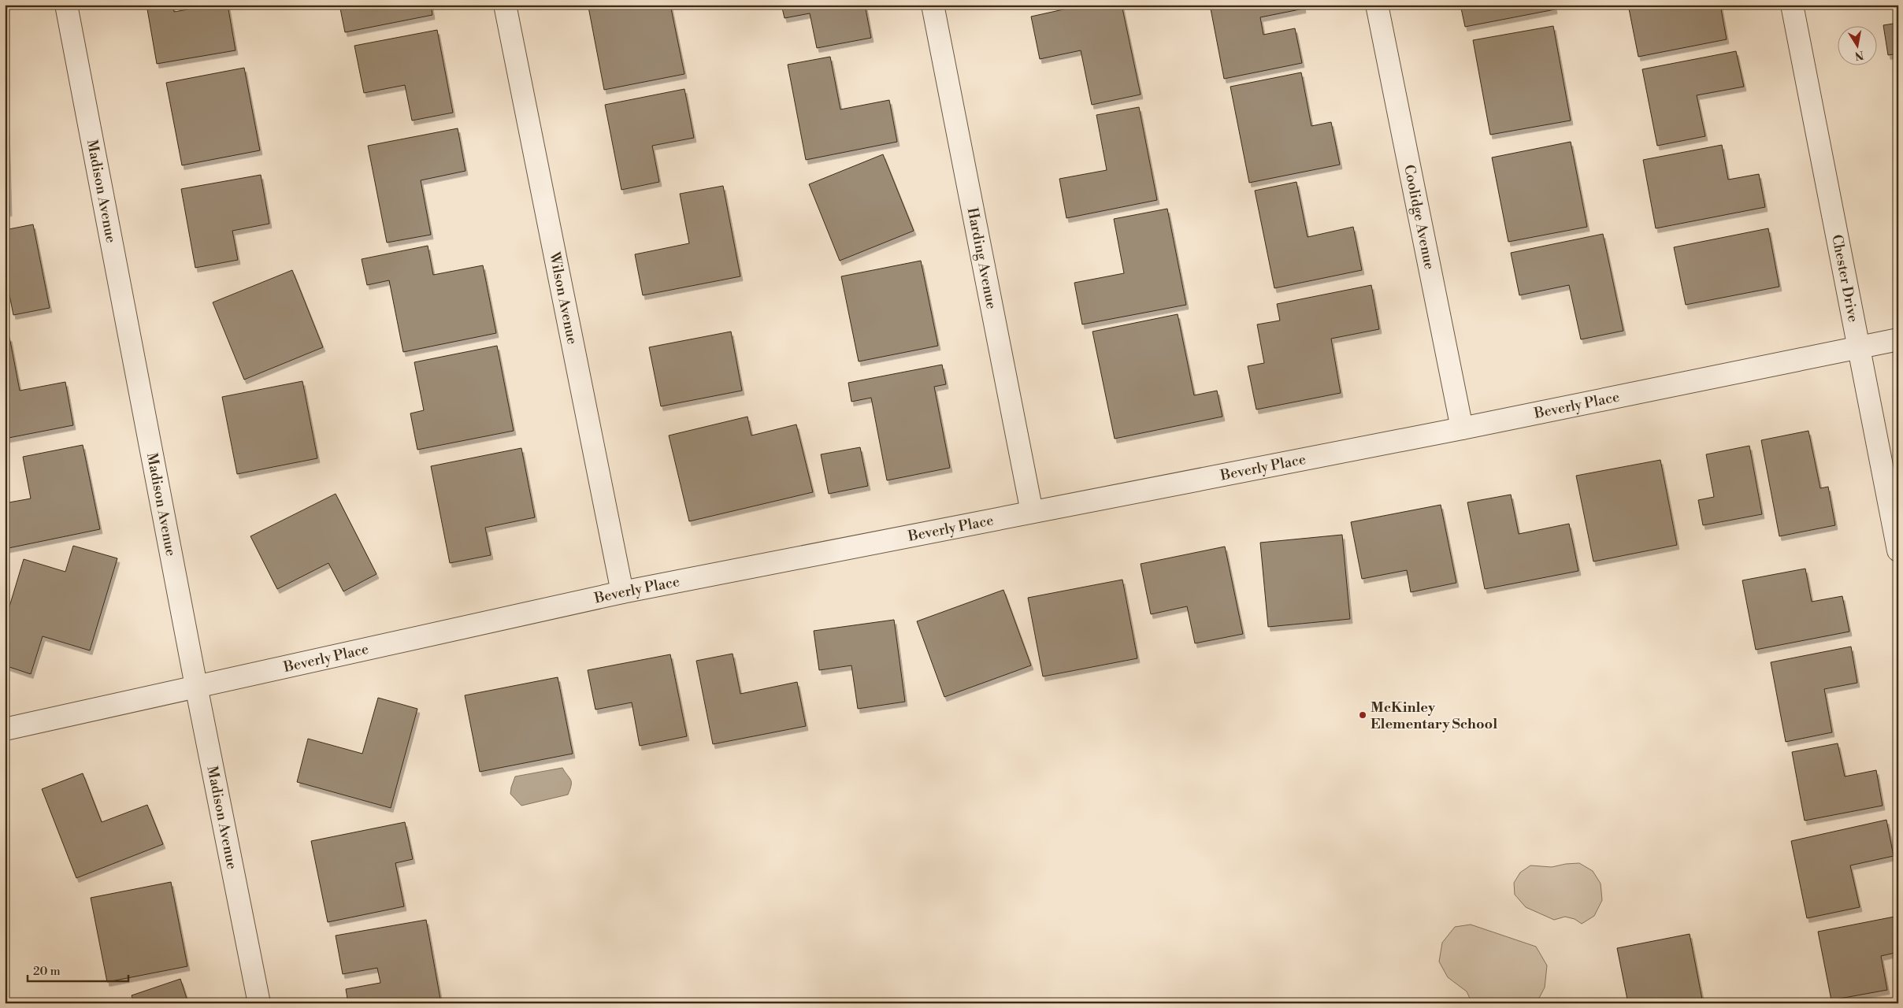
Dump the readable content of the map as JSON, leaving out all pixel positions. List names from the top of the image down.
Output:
{
  "streets": {
    "street": [
      "Madison Avenue",
      "Coolidge Avenue",
      "Harding Avenue",
      "Chester Drive",
      "Wilson Avenue",
      "Beverly Place"
    ]
  },
  "crossings": [
    ["Madison Avenue", "Beverly Place"],
    ["Coolidge Avenue", "Beverly Place"],
    ["Harding Avenue", "Beverly Place"],
    ["Chester Drive", "Beverly Place"],
    ["Wilson Avenue", "Beverly Place"]
  ],
  "places": ["McKinley Elementary School"],
  "scale_bar": "20 m",
  "north": "bottom"
}
